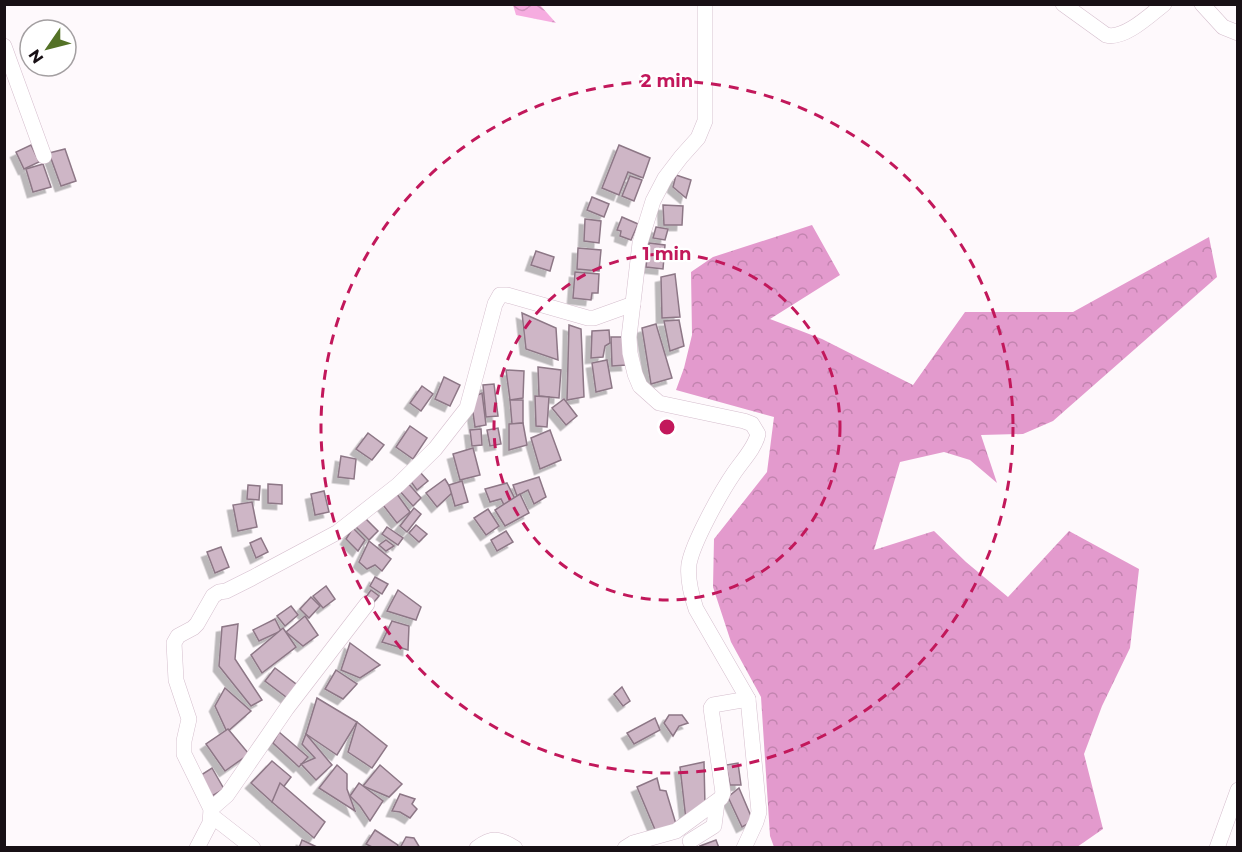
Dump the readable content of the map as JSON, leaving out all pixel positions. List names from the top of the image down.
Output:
{
  "north": "bottom left",
  "rings": ["2 min", "1 min"]
}
